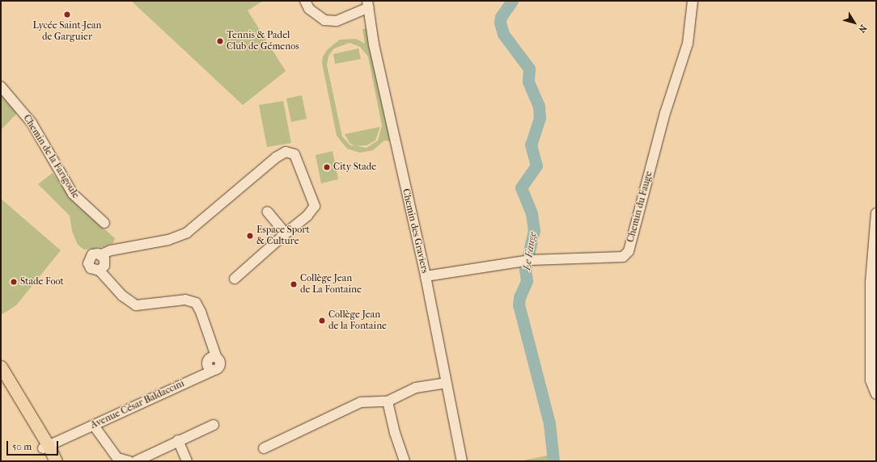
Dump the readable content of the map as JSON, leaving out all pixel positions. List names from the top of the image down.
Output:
{
  "streets": {
    "street": [
      "Chemin de la Farigoule",
      "Chemin du Fauge",
      "Chemin des Graviers",
      "Avenue César Baldaccini"
    ]
  },
  "crossings": [
    ["Chemin du Fauge", "Chemin des Graviers"]
  ],
  "water": ["Le Fauge"],
  "places": [
    "Lycée Saint-Jean de Garguier",
    "Tennis & Padel Club de Gémenos",
    "City Stade",
    "Espace Sport & Culture",
    "Stade Foot",
    "Collège Jean de La Fontaine",
    "Collège Jean de la Fontaine"
  ],
  "scale_bar": "50 m",
  "north": "bottom right"
}
